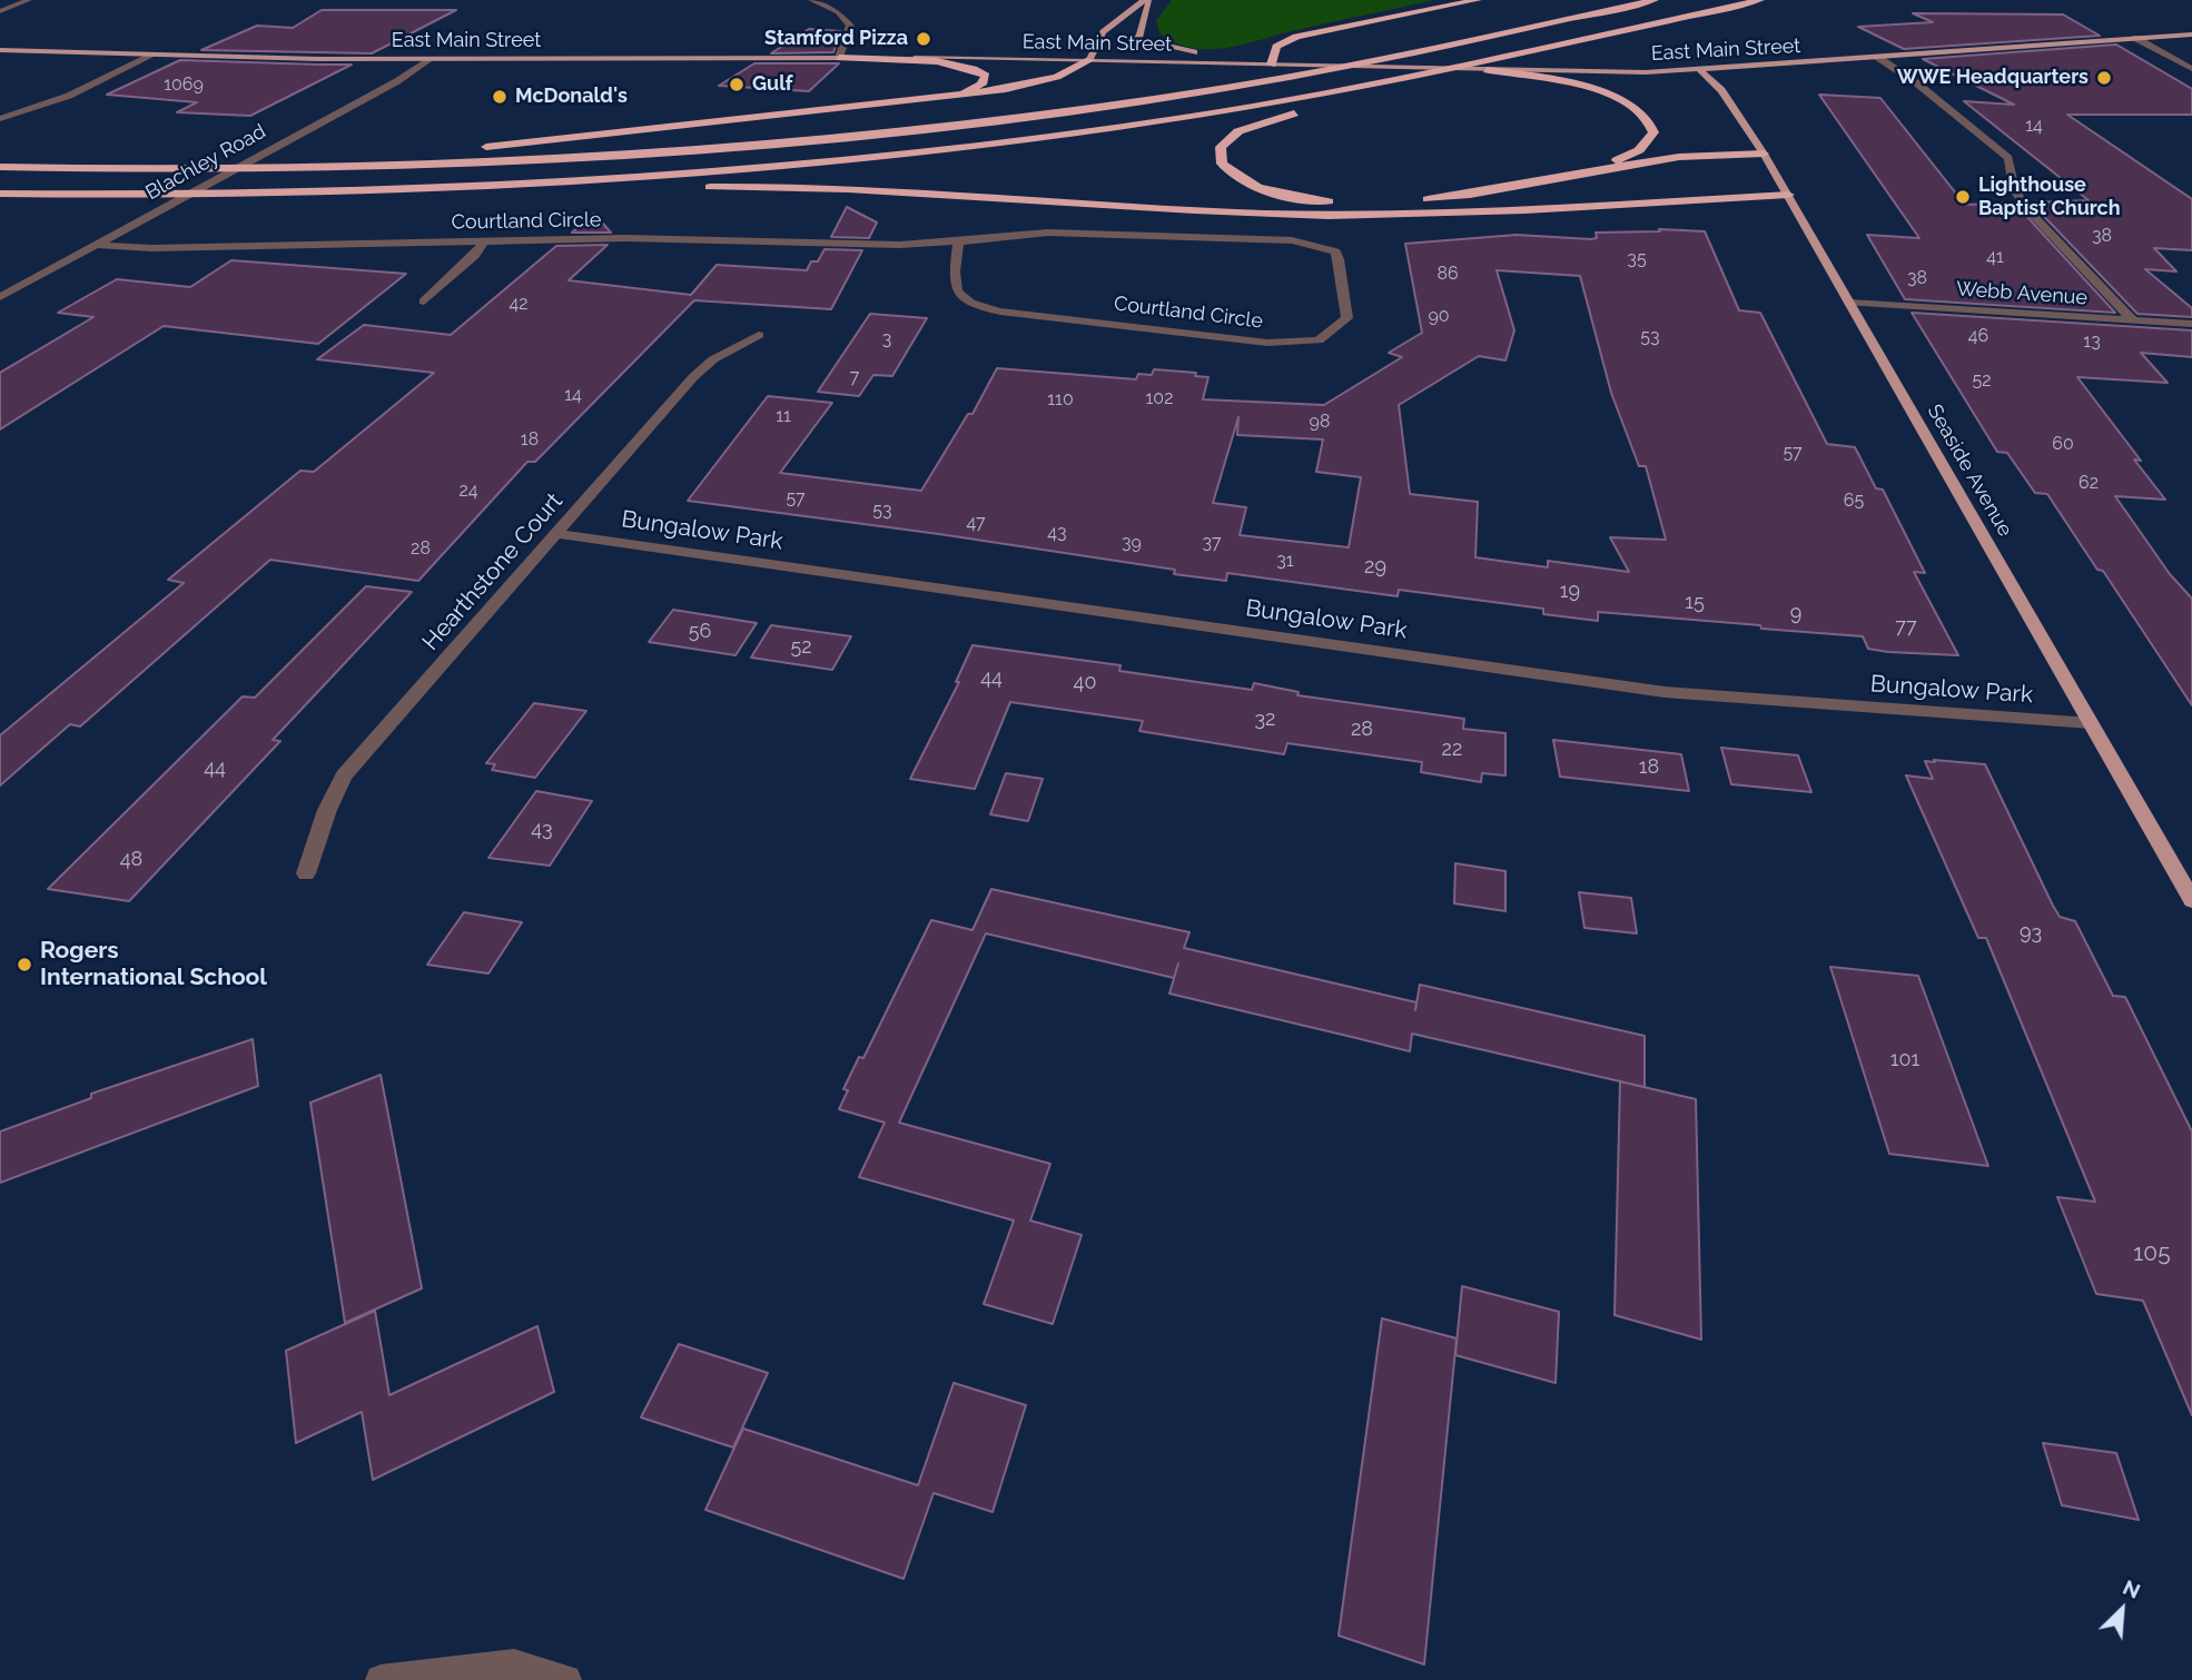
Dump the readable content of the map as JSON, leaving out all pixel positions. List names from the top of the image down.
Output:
{
  "streets": {
    "main road": ["East Main Street", "Seaside Avenue"],
    "street": [
      "Blachley Road",
      "Courtland Circle",
      "Webb Avenue",
      "Bungalow Park",
      "Hearthstone Court"
    ]
  },
  "crossings": [
    ["East Main Street", "Blachley Road"],
    ["East Main Street", "Seaside Avenue"],
    ["Blachley Road", "Courtland Circle"],
    ["Webb Avenue", "Seaside Avenue"],
    ["Seaside Avenue", "Bungalow Park"],
    ["Bungalow Park", "Hearthstone Court"]
  ],
  "places": [
    "Stamford Pizza",
    "WWE Headquarters",
    "Gulf",
    "McDonald's",
    "Lighthouse Baptist Church",
    "Rogers International School"
  ],
  "house_numbers": [
    "1069",
    "14",
    "38",
    "41",
    "35",
    "86",
    "38",
    "42",
    "90",
    "46",
    "53",
    "3",
    "13",
    "7",
    "52",
    "14",
    "102",
    "110",
    "11",
    "98",
    "18",
    "60",
    "57",
    "62",
    "24",
    "57",
    "65",
    "53",
    "47",
    "43",
    "39",
    "37",
    "28",
    "31",
    "29",
    "19",
    "15",
    "9",
    "77",
    "56",
    "52",
    "44",
    "40",
    "32",
    "28",
    "22",
    "18",
    "44",
    "43",
    "48",
    "93",
    "101",
    "105"
  ],
  "north": "top right"
}
